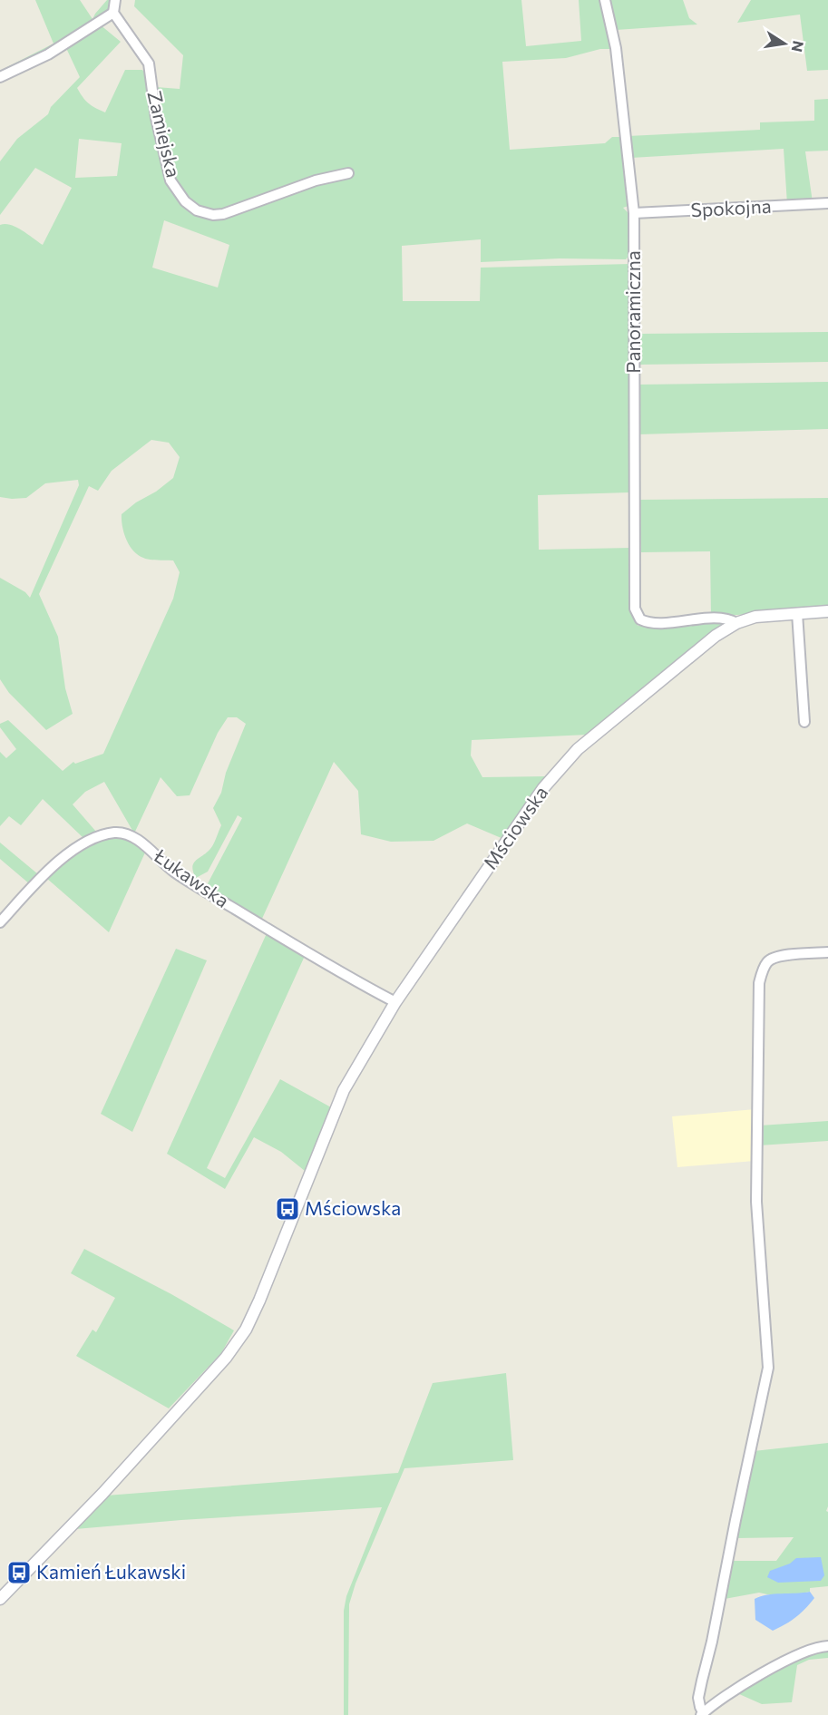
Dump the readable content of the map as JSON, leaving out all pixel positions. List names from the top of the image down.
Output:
{
  "streets": {
    "street": [
      "Zamiejska",
      "Spokojna",
      "Panoramiczna",
      "Mściowska",
      "Łukawska"
    ]
  },
  "crossings": [
    ["Spokojna", "Panoramiczna"],
    ["Panoramiczna", "Mściowska"],
    ["Mściowska", "Łukawska"]
  ],
  "places": {
    "bus stop": ["Mściowska", "Kamień Łukawski"]
  },
  "north": "right"
}
